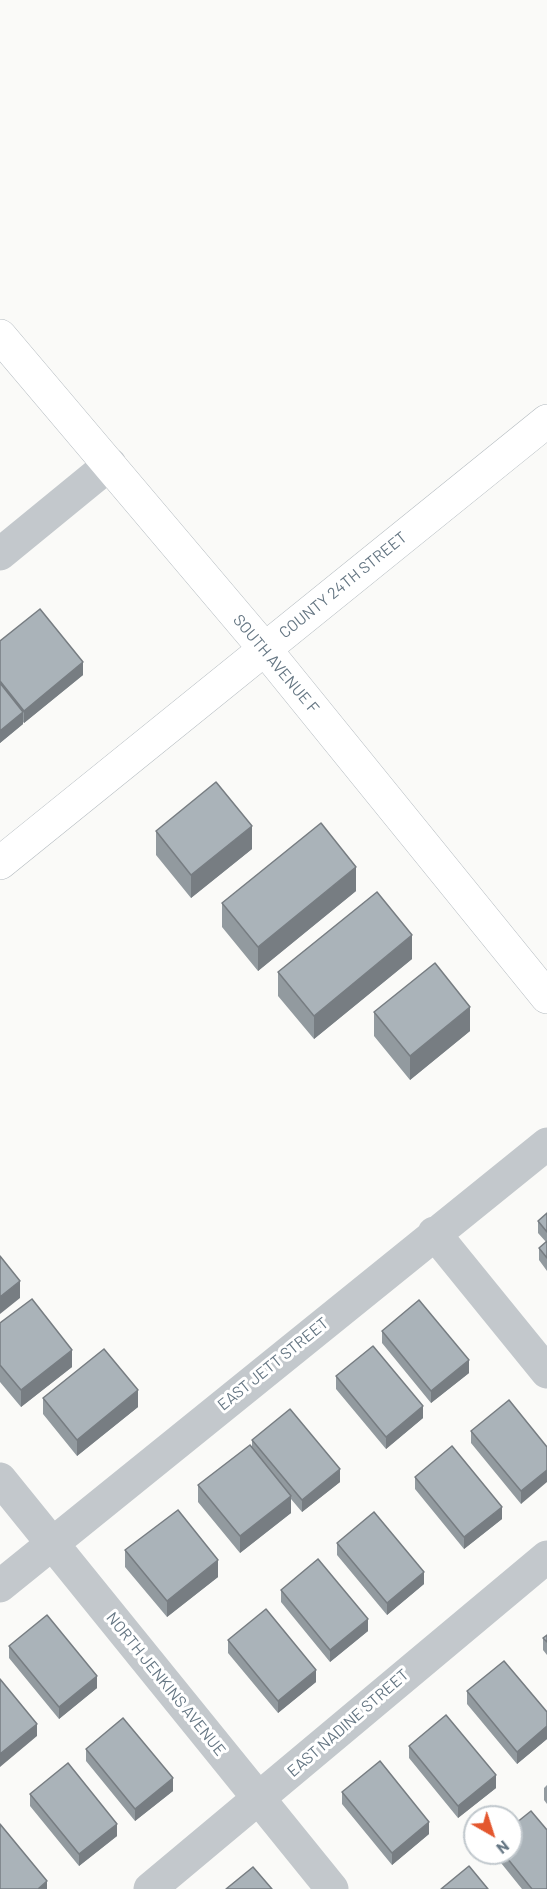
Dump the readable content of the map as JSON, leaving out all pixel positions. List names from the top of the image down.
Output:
{
  "streets": {
    "main road": ["COUNTY 24TH STREET", "SOUTH AVENUE F"],
    "street": ["EAST JETT STREET", "NORTH JENKINS AVENUE", "EAST NADINE STREET"]
  },
  "crossings": [
    ["COUNTY 24TH STREET", "SOUTH AVENUE F"],
    ["EAST JETT STREET", "NORTH JENKINS AVENUE"],
    ["NORTH JENKINS AVENUE", "EAST NADINE STREET"]
  ],
  "north": "bottom right"
}
